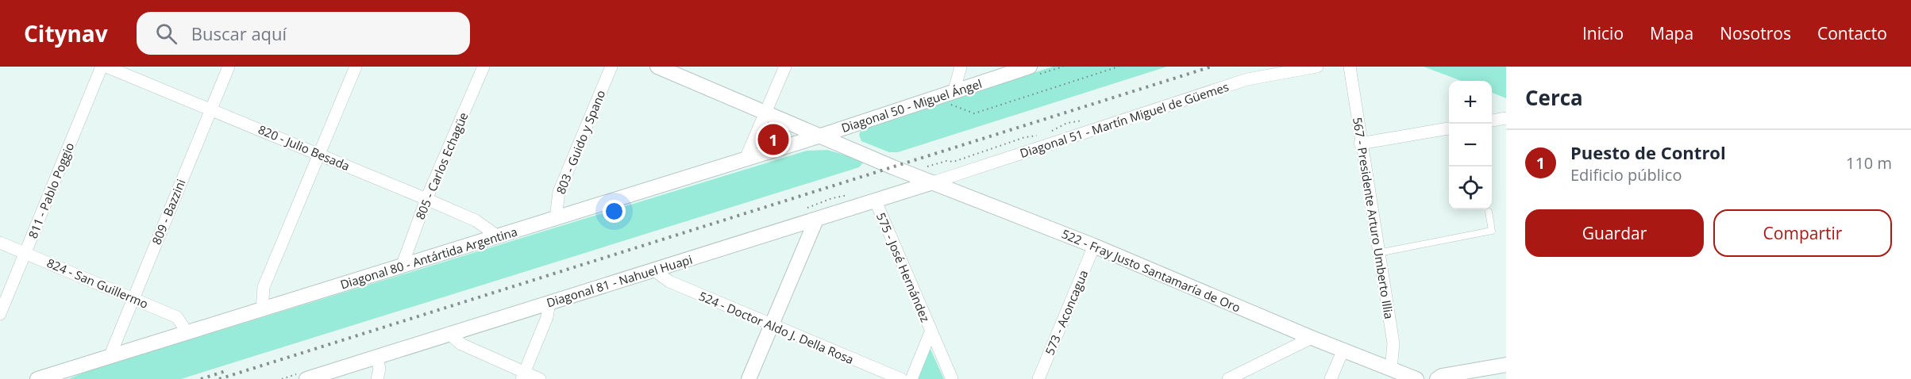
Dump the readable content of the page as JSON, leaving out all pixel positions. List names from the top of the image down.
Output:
{
  "streets": {
    "street": [
      "Diagonal 50 - Miguel Ángel",
      "Diagonal 51 - Martín Miguel de Güemes",
      "803 - Guido y Spano",
      "820 - Julio Besada",
      "805 - Carlos Echagüe",
      "811 - Pablo Poggio",
      "809 - Bazzini",
      "567 - Presidente Arturo Umberto Illia",
      "Diagonal 80 - Antártida Argentina",
      "575 - José Hernández",
      "522 - Fray Justo Santamaría de Oro",
      "Diagonal 81 - Nahuel Huapi",
      "824 - San Guillermo",
      "573 - Aconcagua",
      "524 - Doctor Aldo J. Della Rosa"
    ]
  },
  "crossings": [
    ["Diagonal 50 - Miguel Ángel", "Diagonal 80 - Antártida Argentina"],
    ["Diagonal 50 - Miguel Ángel", "522 - Fray Justo Santamaría de Oro"],
    ["Diagonal 51 - Martín Miguel de Güemes", "522 - Fray Justo Santamaría de Oro"],
    ["Diagonal 51 - Martín Miguel de Güemes", "Diagonal 81 - Nahuel Huapi"],
    ["803 - Guido y Spano", "Diagonal 80 - Antártida Argentina"],
    ["820 - Julio Besada", "805 - Carlos Echagüe"],
    ["820 - Julio Besada", "809 - Bazzini"],
    ["820 - Julio Besada", "Diagonal 80 - Antártida Argentina"],
    ["805 - Carlos Echagüe", "Diagonal 80 - Antártida Argentina"],
    ["811 - Pablo Poggio", "824 - San Guillermo"],
    ["809 - Bazzini", "Diagonal 80 - Antártida Argentina"],
    ["809 - Bazzini", "824 - San Guillermo"],
    ["567 - Presidente Arturo Umberto Illia", "522 - Fray Justo Santamaría de Oro"],
    ["Diagonal 80 - Antártida Argentina", "522 - Fray Justo Santamaría de Oro"],
    ["Diagonal 80 - Antártida Argentina", "824 - San Guillermo"],
    ["575 - José Hernández", "Diagonal 81 - Nahuel Huapi"],
    ["522 - Fray Justo Santamaría de Oro", "Diagonal 81 - Nahuel Huapi"],
    ["522 - Fray Justo Santamaría de Oro", "573 - Aconcagua"],
    ["Diagonal 81 - Nahuel Huapi", "524 - Doctor Aldo J. Della Rosa"]
  ],
  "page": {
    "header": "Citynav",
    "search": "Buscar aquí",
    "nav": [
      "Inicio",
      "Mapa",
      "Nosotros",
      "Contacto"
    ],
    "heading": "Cerca",
    "map_buttons": ["+", "−"],
    "pins": "1",
    "list": [
      {
        "mark": "1",
        "name": "Puesto de Control",
        "note": "Edificio público",
        "value": "110 m"
      }
    ],
    "buttons": ["Guardar", "Compartir"]
  }
}
